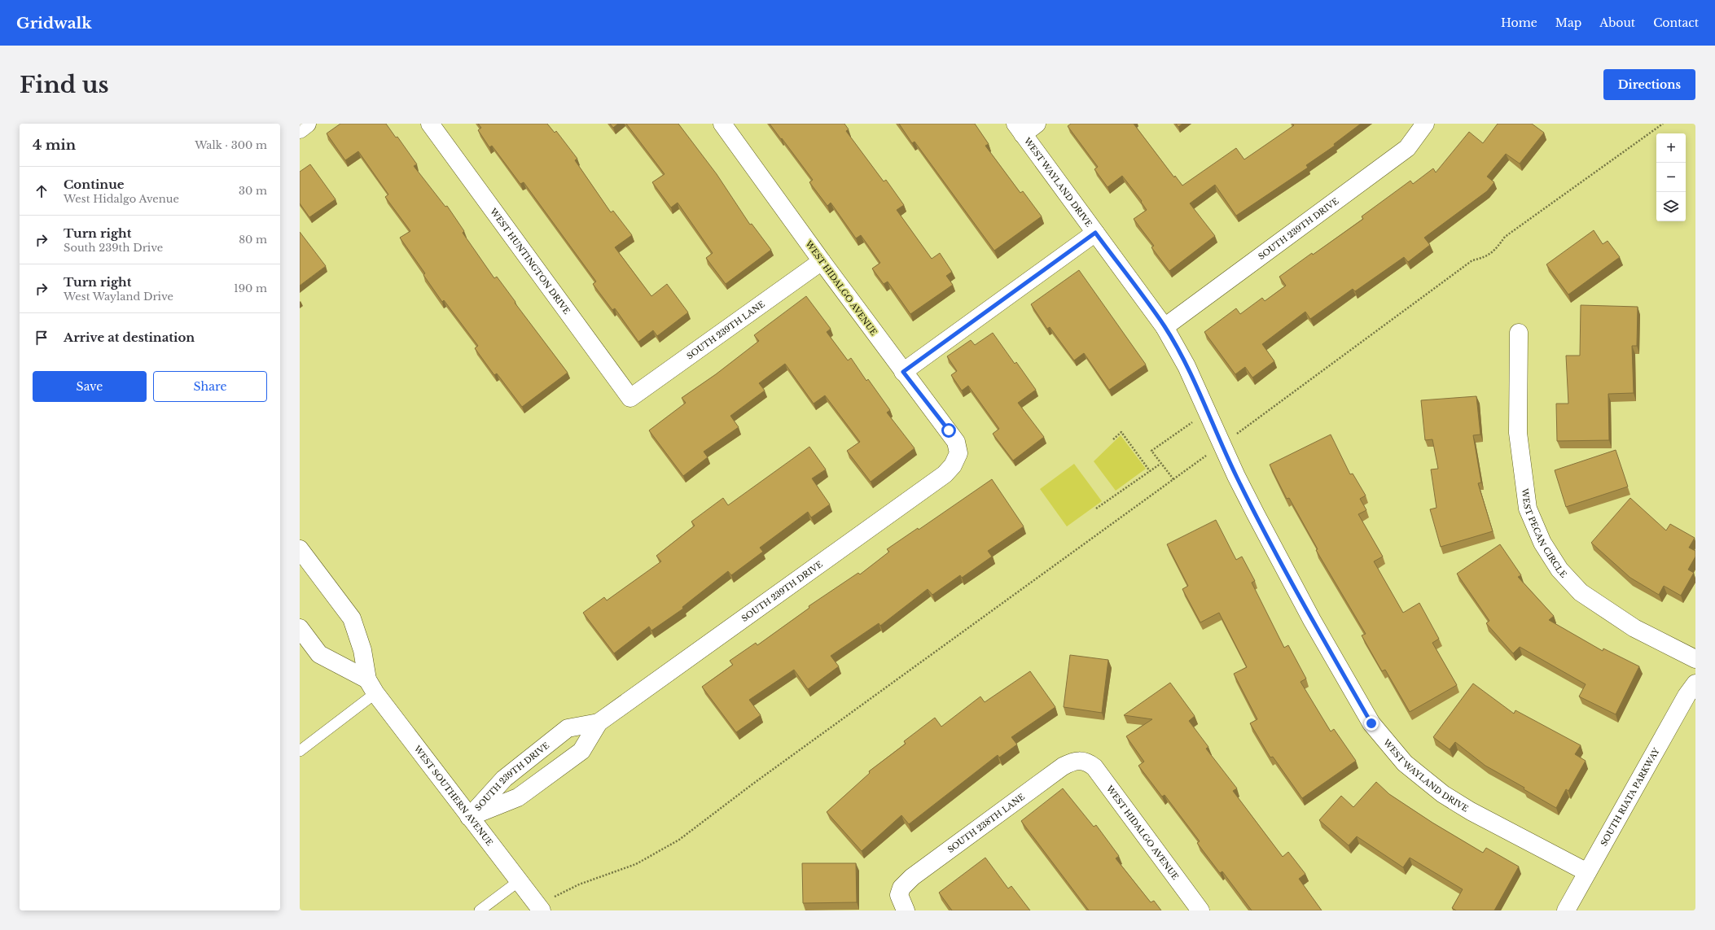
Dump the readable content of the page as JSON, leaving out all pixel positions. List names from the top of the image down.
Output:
{
  "streets": {
    "street": [
      "WEST WAYLAND DRIVE",
      "SOUTH 239TH DRIVE",
      "WEST HUNTINGTON DRIVE",
      "WEST HIDALGO AVENUE",
      "SOUTH 239TH LANE",
      "WEST PECAN CIRCLE",
      "WEST SOUTHERN AVENUE",
      "SOUTH RIATA PARKWAY",
      "SOUTH 238TH LANE"
    ]
  },
  "crossings": [
    ["WEST WAYLAND DRIVE", "SOUTH 239TH DRIVE"],
    ["WEST WAYLAND DRIVE", "SOUTH RIATA PARKWAY"],
    ["SOUTH 239TH DRIVE", "WEST HIDALGO AVENUE"],
    ["SOUTH 239TH DRIVE", "WEST SOUTHERN AVENUE"],
    ["WEST HUNTINGTON DRIVE", "SOUTH 239TH LANE"],
    ["WEST HIDALGO AVENUE", "SOUTH 239TH LANE"],
    ["WEST HIDALGO AVENUE", "SOUTH 238TH LANE"]
  ],
  "page": {
    "header": "Gridwalk",
    "nav": [
      "Home",
      "Map",
      "About",
      "Contact"
    ],
    "buttons": [
      "Directions",
      ["Save", "Share"]
    ],
    "title": "Find us",
    "heading": ["4 min", "Walk · 300 m"],
    "map_buttons": ["+", "−"],
    "list": [
      ["Continue", "West Hidalgo Avenue", "30 m"],
      ["Turn right", "South 239th Drive", "80 m"],
      ["Turn right", "West Wayland Drive", "190 m"],
      "Arrive at destination"
    ]
  }
}
